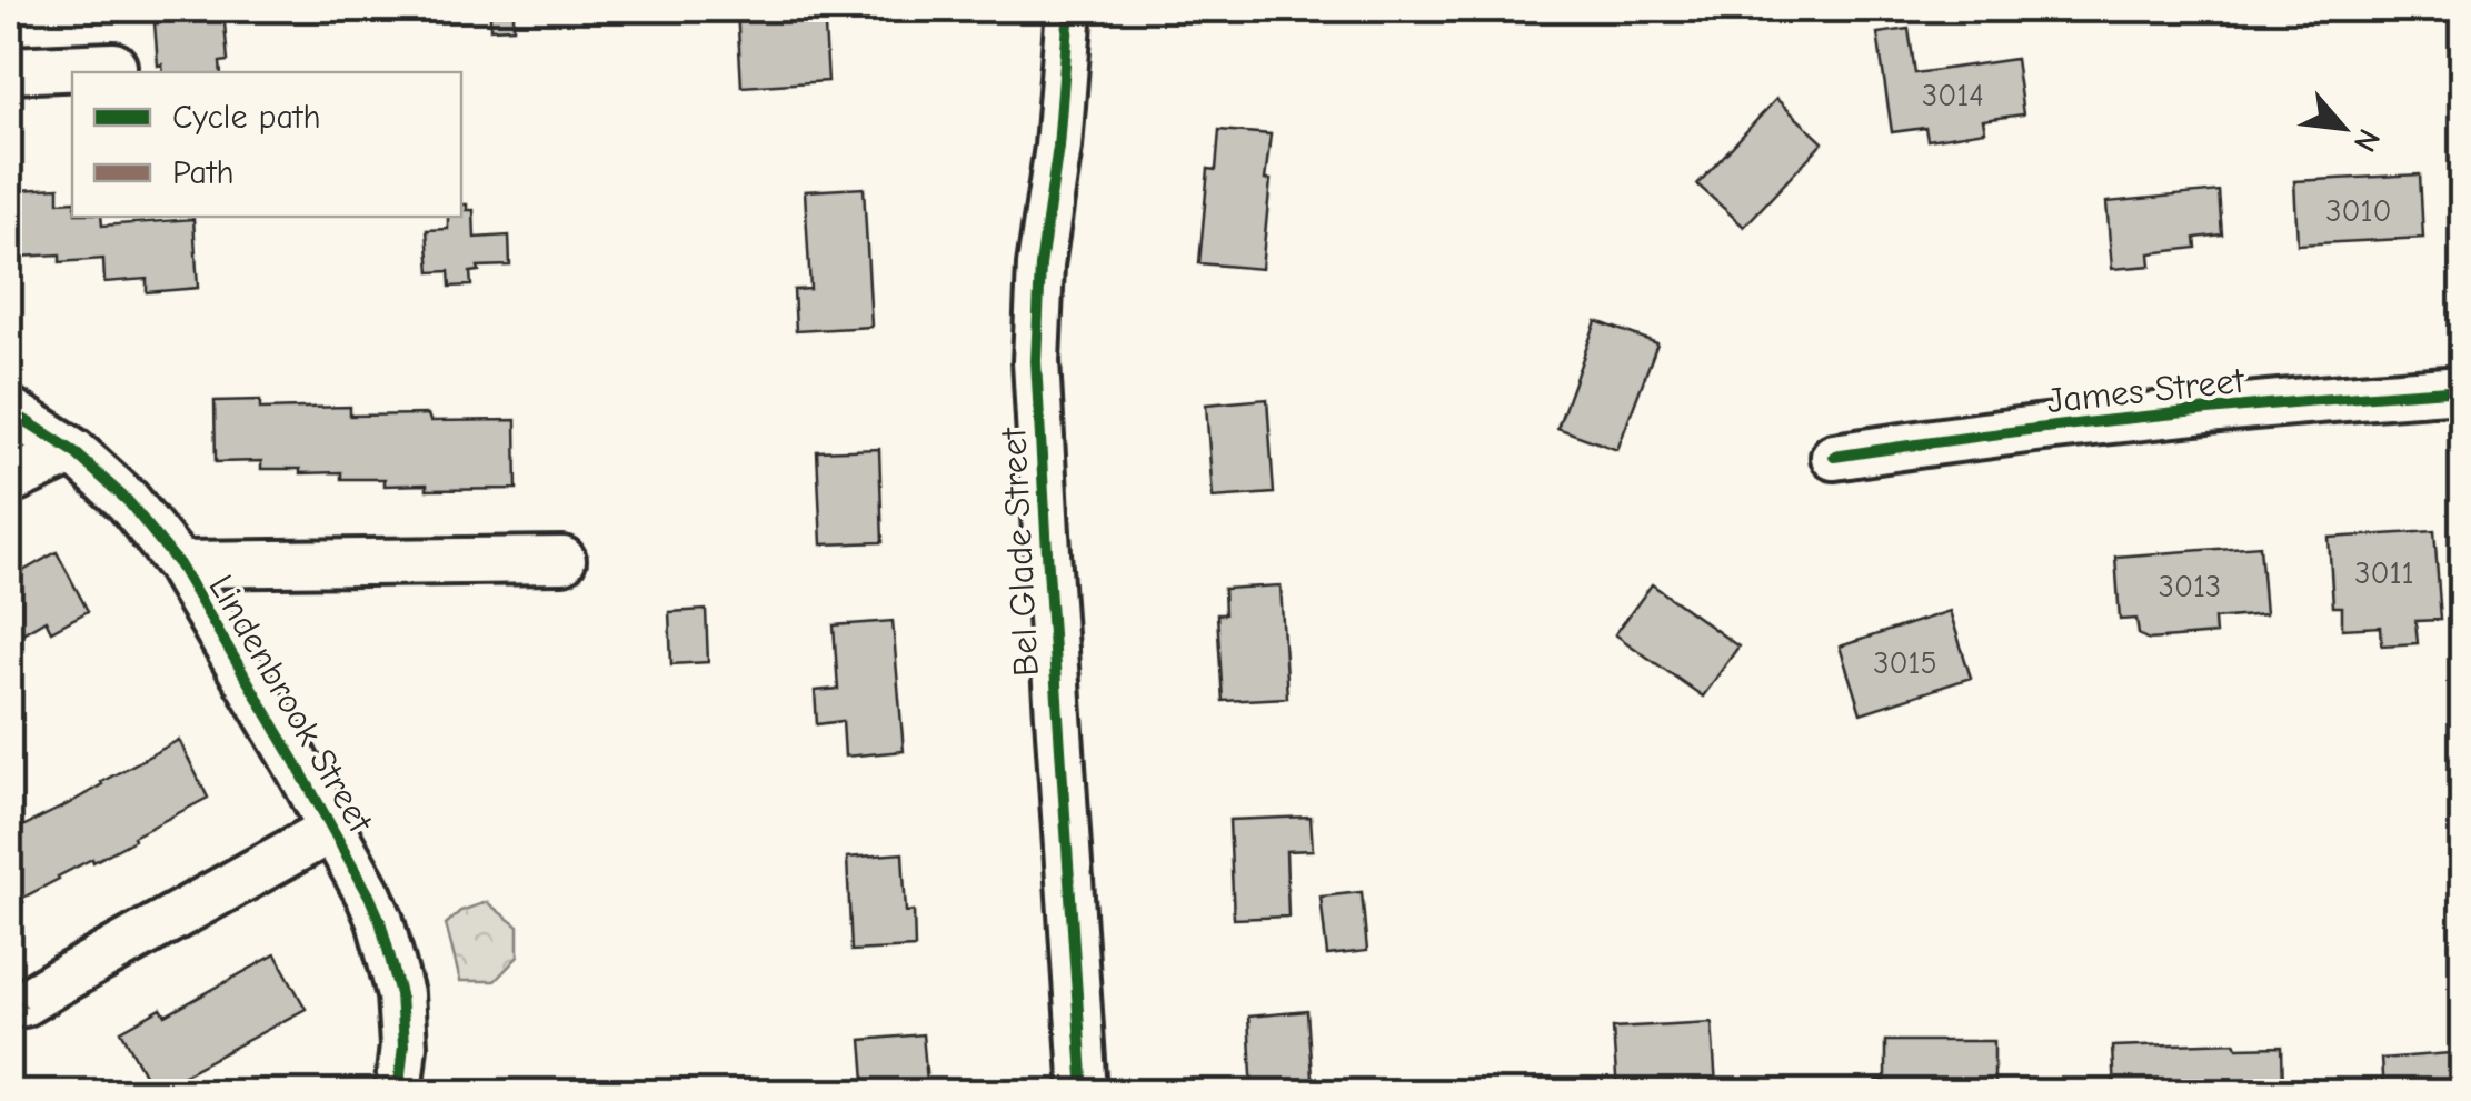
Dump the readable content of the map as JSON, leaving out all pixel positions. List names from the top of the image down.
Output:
{
  "streets": {
    "street": ["James Street", "Bel Glade Street", "Lindenbrook Street"]
  },
  "house_numbers": [
    "3014",
    "3010",
    "3011",
    "3013",
    "3015"
  ],
  "legend": ["Cycle path", "Path"],
  "north": "bottom right"
}
